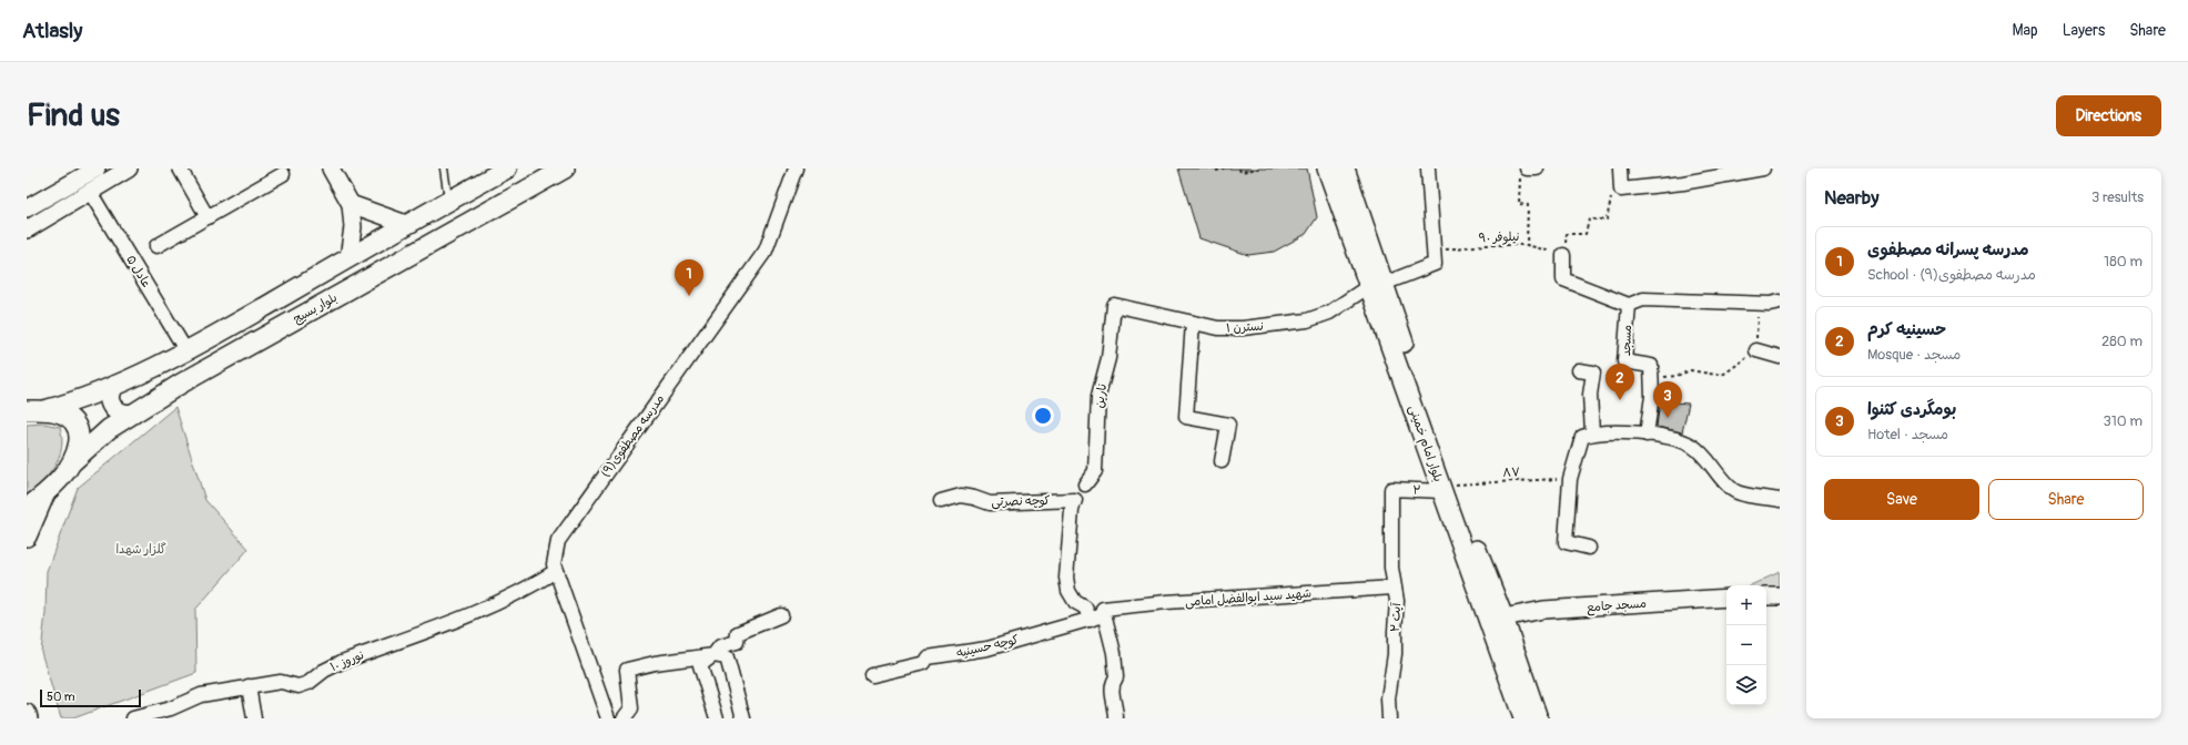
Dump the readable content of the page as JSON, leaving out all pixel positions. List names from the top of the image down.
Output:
{
  "streets": {
    "main road": ["بلوار بسیج", "بلوار امام خمینی"],
    "street": [
      "عادل ۵",
      "نسترن ۱",
      "مسجد",
      "نارین",
      "مدرسه مصطفوی(۹)",
      "۲",
      "کوچه نصرتی",
      "شهید سید ابوالفضل امامی",
      "مسجد جامع",
      "آیت ۲",
      "کوچه حسینیه",
      "نوروز ۱۰"
    ],
    "path": ["نیلوفر ۹۰", "۸۷"]
  },
  "crossings": [
    ["نیلوفر ۹۰", "نسترن ۱"],
    ["نسترن ۱", "نارین"],
    ["نسترن ۱", "بلوار امام خمینی"],
    ["مدرسه مصطفوی(۹)", "نوروز ۱۰"],
    ["بلوار امام خمینی", "۸۷"],
    ["بلوار امام خمینی", "۲"],
    ["بلوار امام خمینی", "مسجد جامع"],
    ["۸۷", "۲"],
    ["۲", "آیت ۲"],
    ["کوچه نصرتی", "کوچه حسینیه"],
    ["شهید سید ابوالفضل امامی", "آیت ۲"],
    ["شهید سید ابوالفضل امامی", "کوچه حسینیه"]
  ],
  "parks": ["گلزار شهدا"],
  "scale_bar": "50 m",
  "page": {
    "header": "Atlasly",
    "nav": ["Map", "Layers", "Share"],
    "buttons": [
      "Directions",
      ["Save", "Share"]
    ],
    "title": "Find us",
    "heading": ["Nearby", "3 results"],
    "list": [
      {
        "mark": "1",
        "name": "مدرسه پسرانه مصطفوی",
        "note": "School · مدرسه مصطفوی(۹)",
        "value": "180 m"
      },
      {
        "mark": "2",
        "name": "حسینیه کرم",
        "note": "Mosque · مسجد",
        "value": "280 m"
      },
      {
        "mark": "3",
        "name": "بومگردی کثنوا",
        "note": "Hotel · مسجد",
        "value": "310 m"
      }
    ],
    "pins": ["1", "2", "3"],
    "map_buttons": ["+", "−"],
    "scale": "50 m"
  }
}
